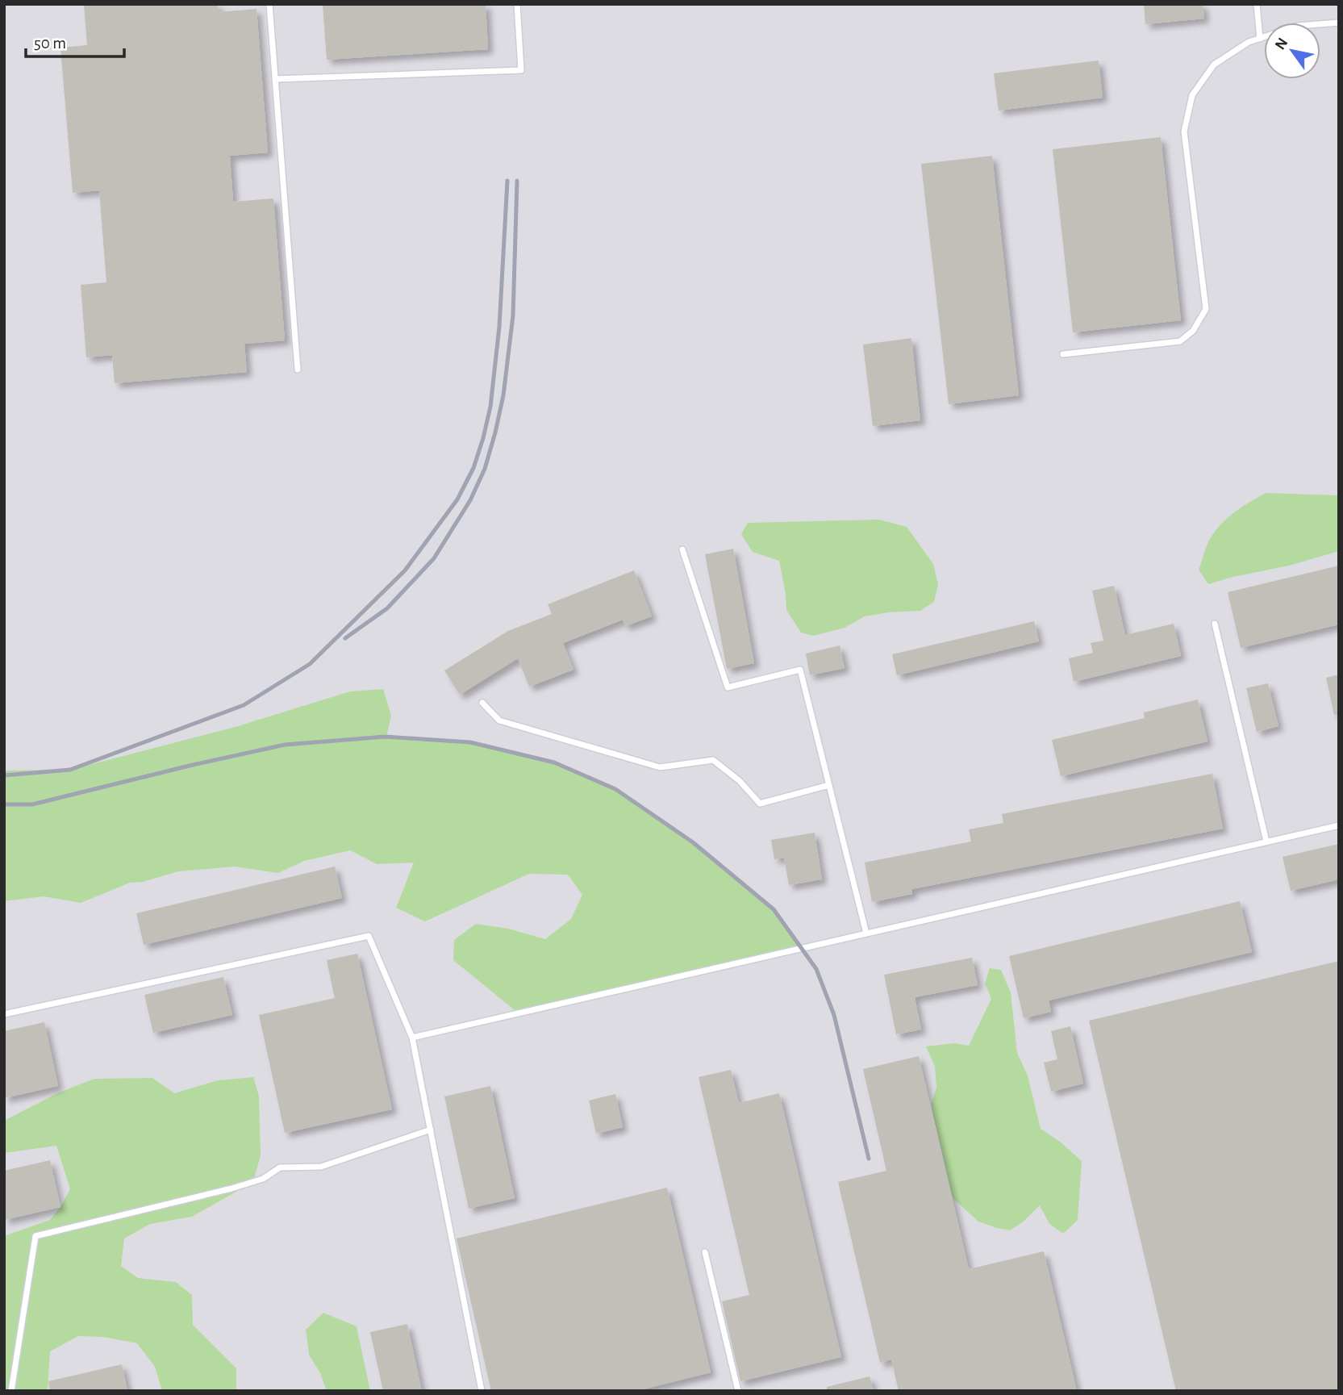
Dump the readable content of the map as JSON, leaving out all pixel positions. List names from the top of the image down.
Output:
{
  "scale_bar": "50 m",
  "north": "top left"
}
